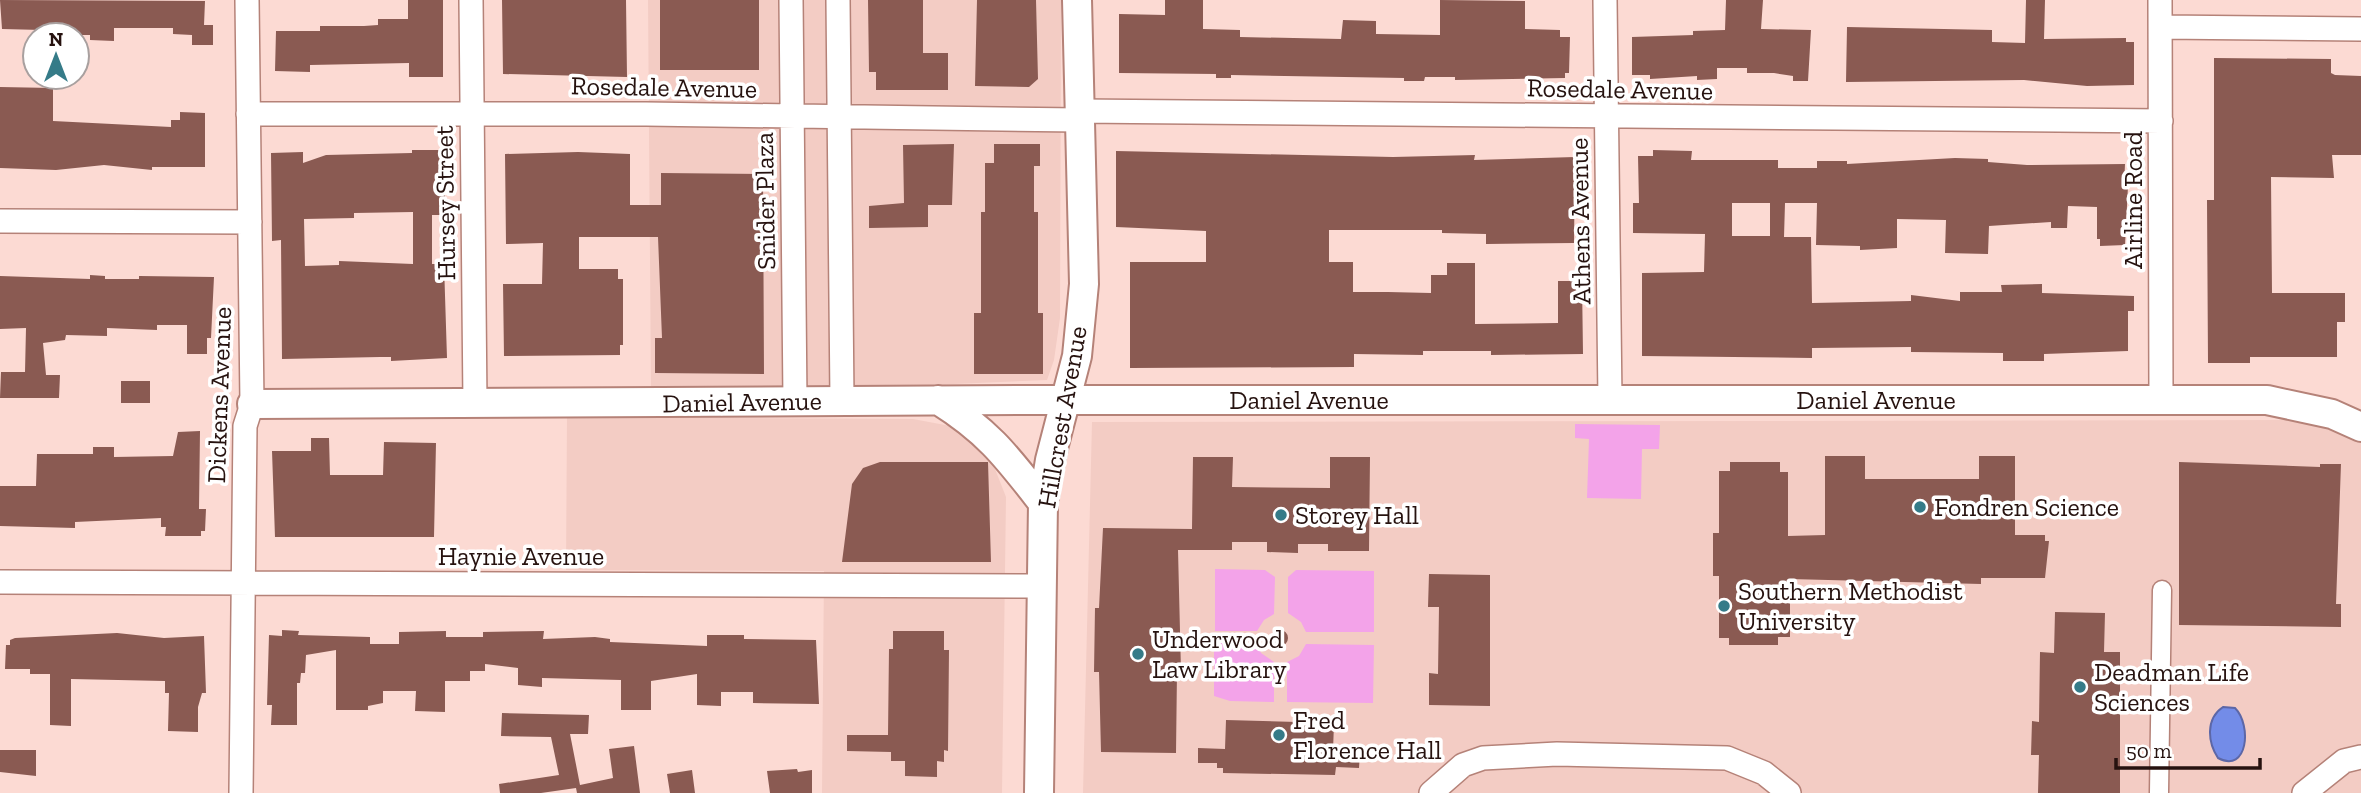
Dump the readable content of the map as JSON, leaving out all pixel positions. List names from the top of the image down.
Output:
{
  "streets": {
    "street": [
      "Rosedale Avenue",
      "Airline Road",
      "Snider Plaza",
      "Hursey Street",
      "Athens Avenue",
      "Dickens Avenue",
      "Daniel Avenue",
      "Hillcrest Avenue",
      "Haynie Avenue"
    ]
  },
  "crossings": [
    ["Rosedale Avenue", "Airline Road"],
    ["Rosedale Avenue", "Snider Plaza"],
    ["Rosedale Avenue", "Hursey Street"],
    ["Rosedale Avenue", "Athens Avenue"],
    ["Rosedale Avenue", "Dickens Avenue"],
    ["Rosedale Avenue", "Hillcrest Avenue"],
    ["Airline Road", "Daniel Avenue"],
    ["Snider Plaza", "Daniel Avenue"],
    ["Hursey Street", "Daniel Avenue"],
    ["Athens Avenue", "Daniel Avenue"],
    ["Dickens Avenue", "Daniel Avenue"],
    ["Dickens Avenue", "Haynie Avenue"],
    ["Daniel Avenue", "Hillcrest Avenue"],
    ["Hillcrest Avenue", "Haynie Avenue"]
  ],
  "places": [
    "Fondren Science",
    "Storey Hall",
    "Southern Methodist University",
    "Underwood Law Library",
    "Deadman Life Sciences",
    "Fred Florence Hall"
  ],
  "scale_bar": "50 m",
  "north": "top"
}
